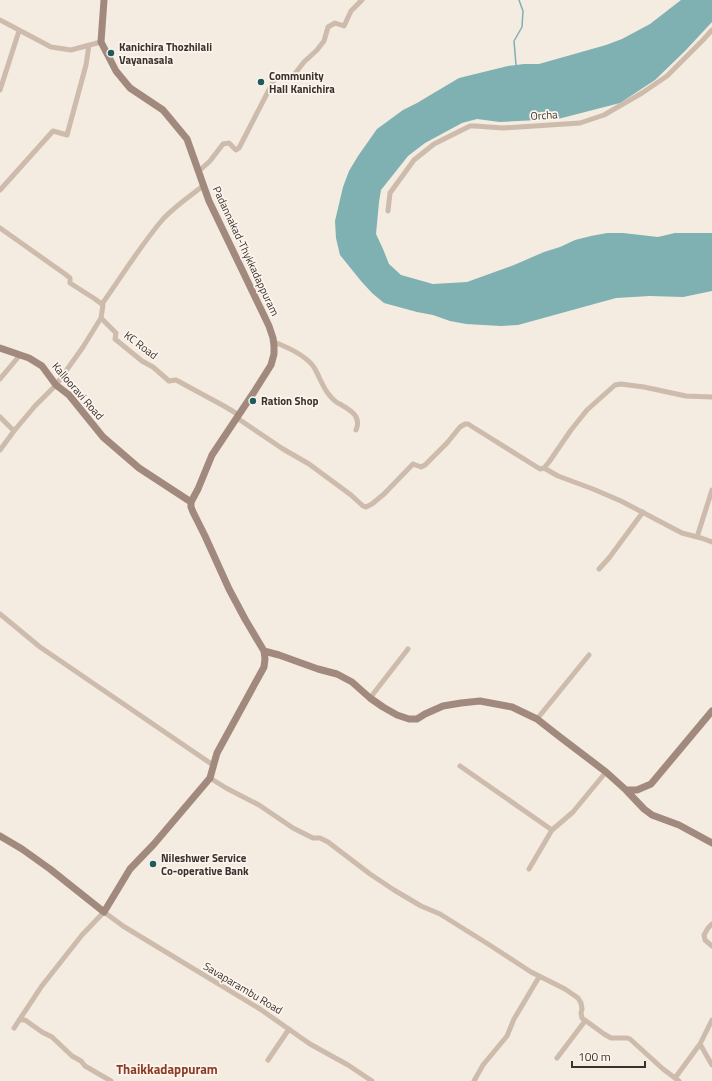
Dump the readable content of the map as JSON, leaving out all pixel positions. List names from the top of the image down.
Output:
{
  "streets": {
    "main road": ["Padannakad-Thykkadappuram", "Kallooravi Road"],
    "street": ["Orcha", "KC Road", "Savaparambu Road"]
  },
  "crossings": [
    ["Padannakad-Thykkadappuram", "KC Road"],
    ["Padannakad-Thykkadappuram", "Kallooravi Road"]
  ],
  "districts": ["Thaikkadappuram"],
  "places": [
    "Kanichira Thozhilali Vayanasala",
    "Community Hall Kanichira",
    "Ration Shop",
    "Nileshwer Service Co-operative Bank"
  ],
  "scale_bar": "100 m"
}
